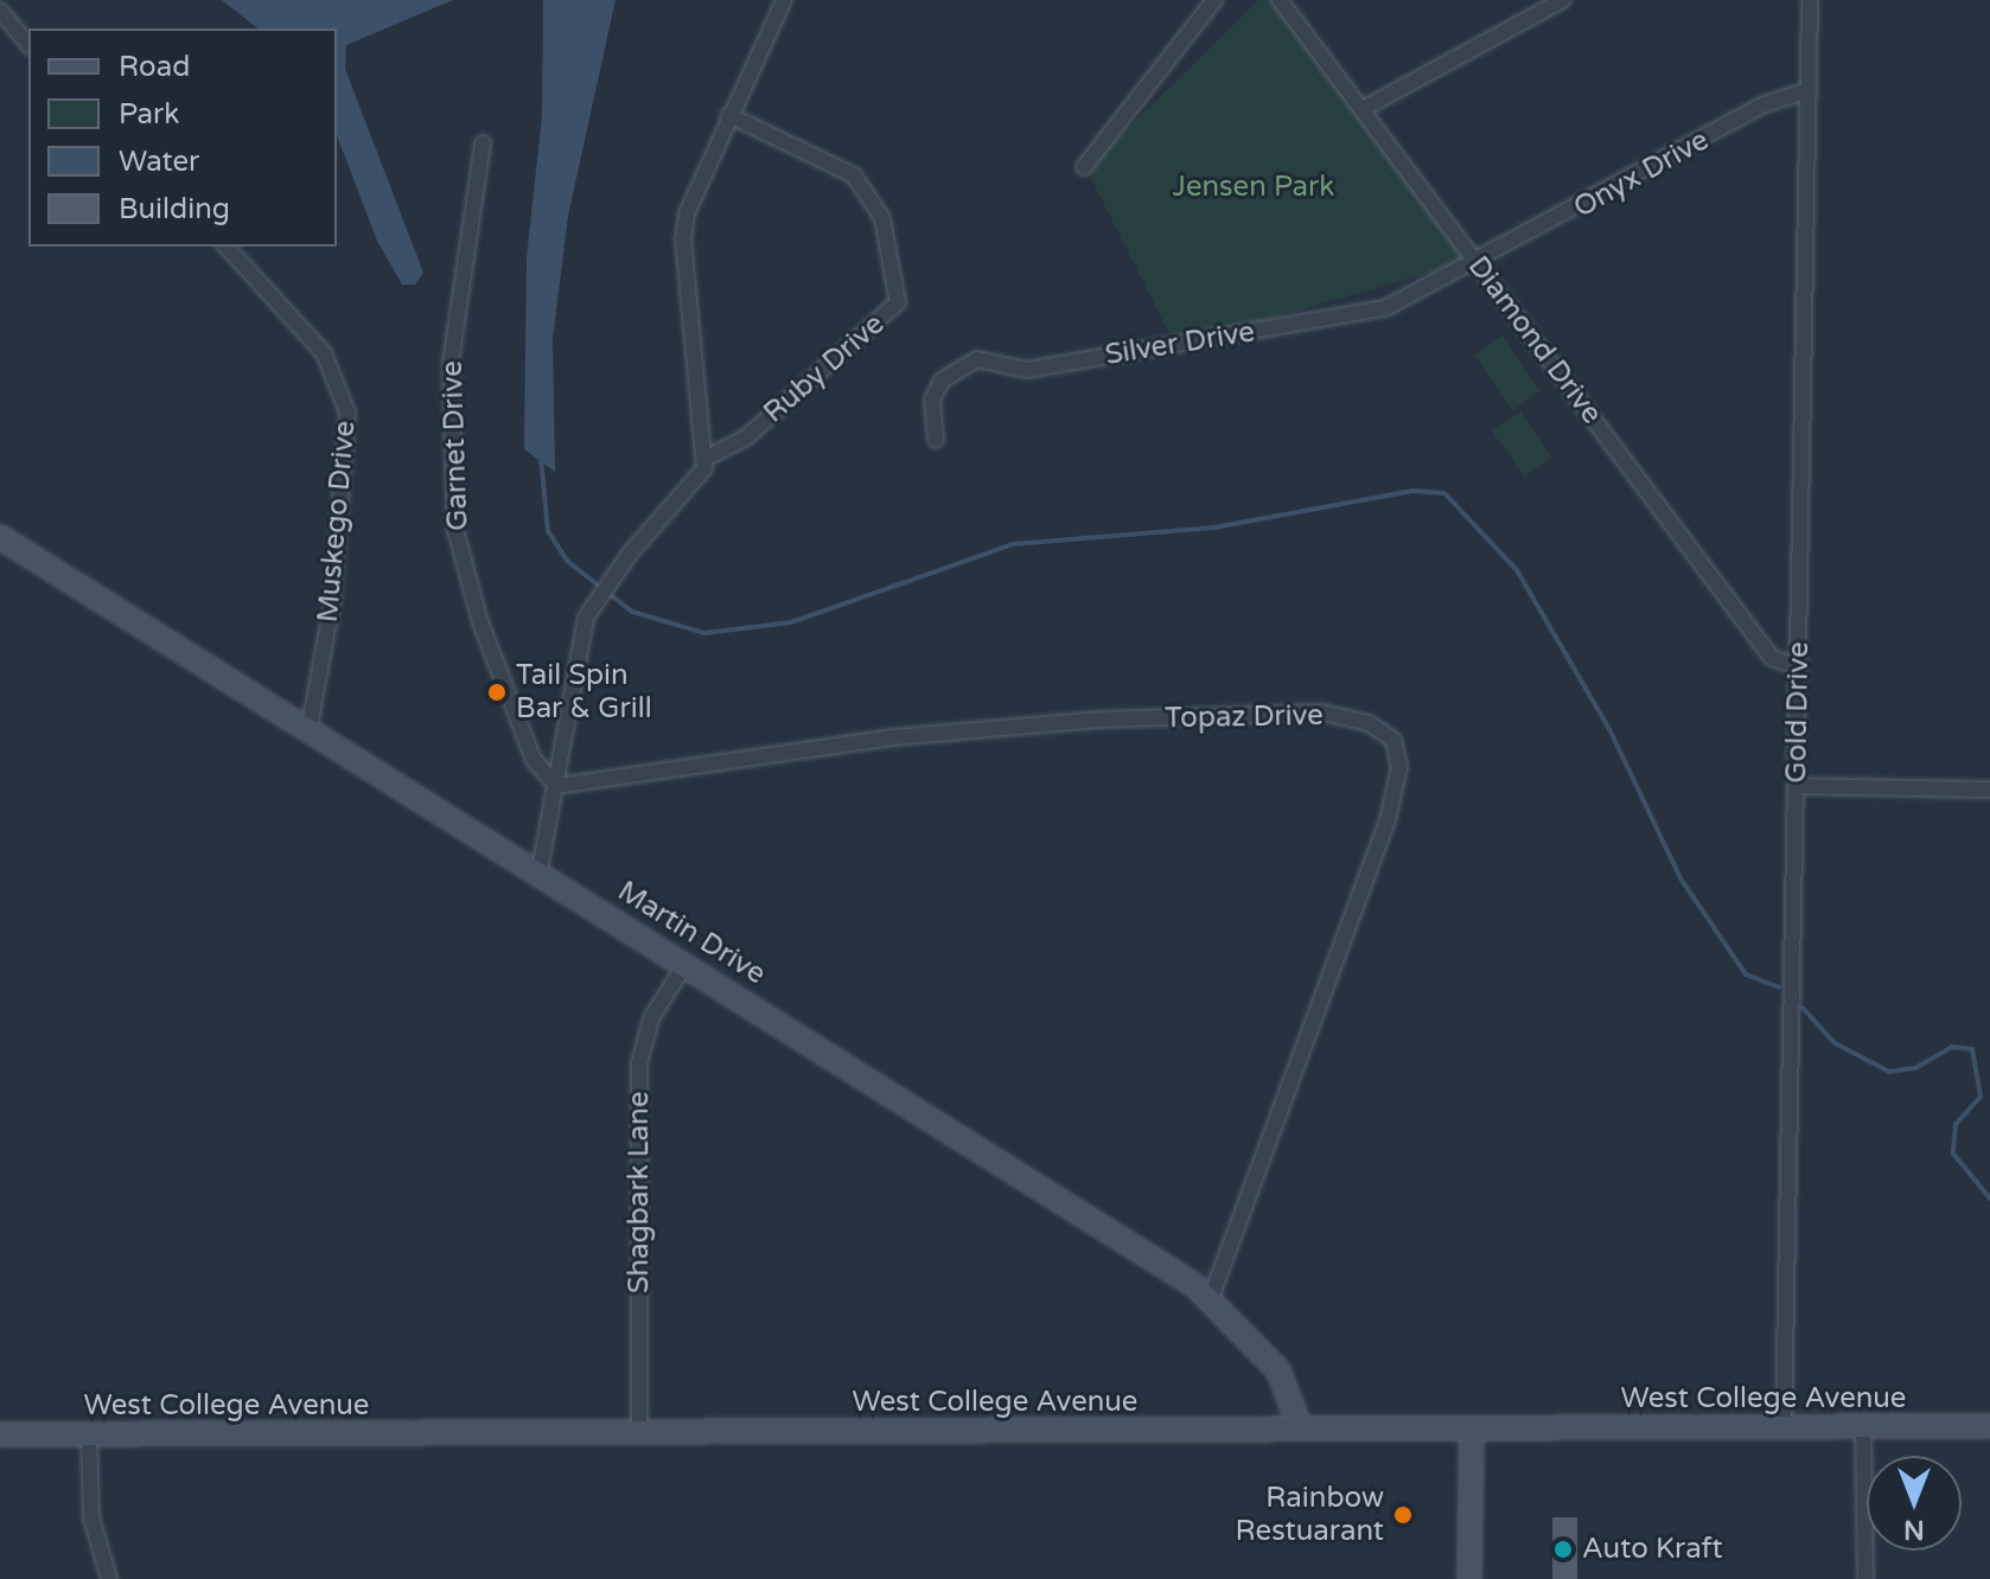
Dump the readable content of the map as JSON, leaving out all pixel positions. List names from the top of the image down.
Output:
{
  "streets": {
    "street": [
      "Onyx Drive",
      "Diamond Drive",
      "Silver Drive",
      "Ruby Drive",
      "Garnet Drive",
      "Muskego Drive",
      "Gold Drive",
      "Topaz Drive",
      "Martin Drive",
      "Shagbark Lane",
      "West College Avenue"
    ]
  },
  "crossings": [
    ["Onyx Drive", "Diamond Drive"],
    ["Onyx Drive", "Silver Drive"],
    ["Onyx Drive", "Gold Drive"],
    ["Diamond Drive", "Silver Drive"],
    ["Diamond Drive", "Gold Drive"],
    ["Garnet Drive", "Topaz Drive"],
    ["Muskego Drive", "Martin Drive"],
    ["Gold Drive", "West College Avenue"],
    ["Topaz Drive", "Martin Drive"],
    ["Martin Drive", "Shagbark Lane"],
    ["Martin Drive", "West College Avenue"],
    ["Shagbark Lane", "West College Avenue"]
  ],
  "parks": ["Jensen Park"],
  "places": ["Tail Spin Bar & Grill", "Rainbow Restuarant", "Auto Kraft"],
  "legend": [
    "Road",
    "Park",
    "Water",
    "Building"
  ],
  "north": "bottom"
}
